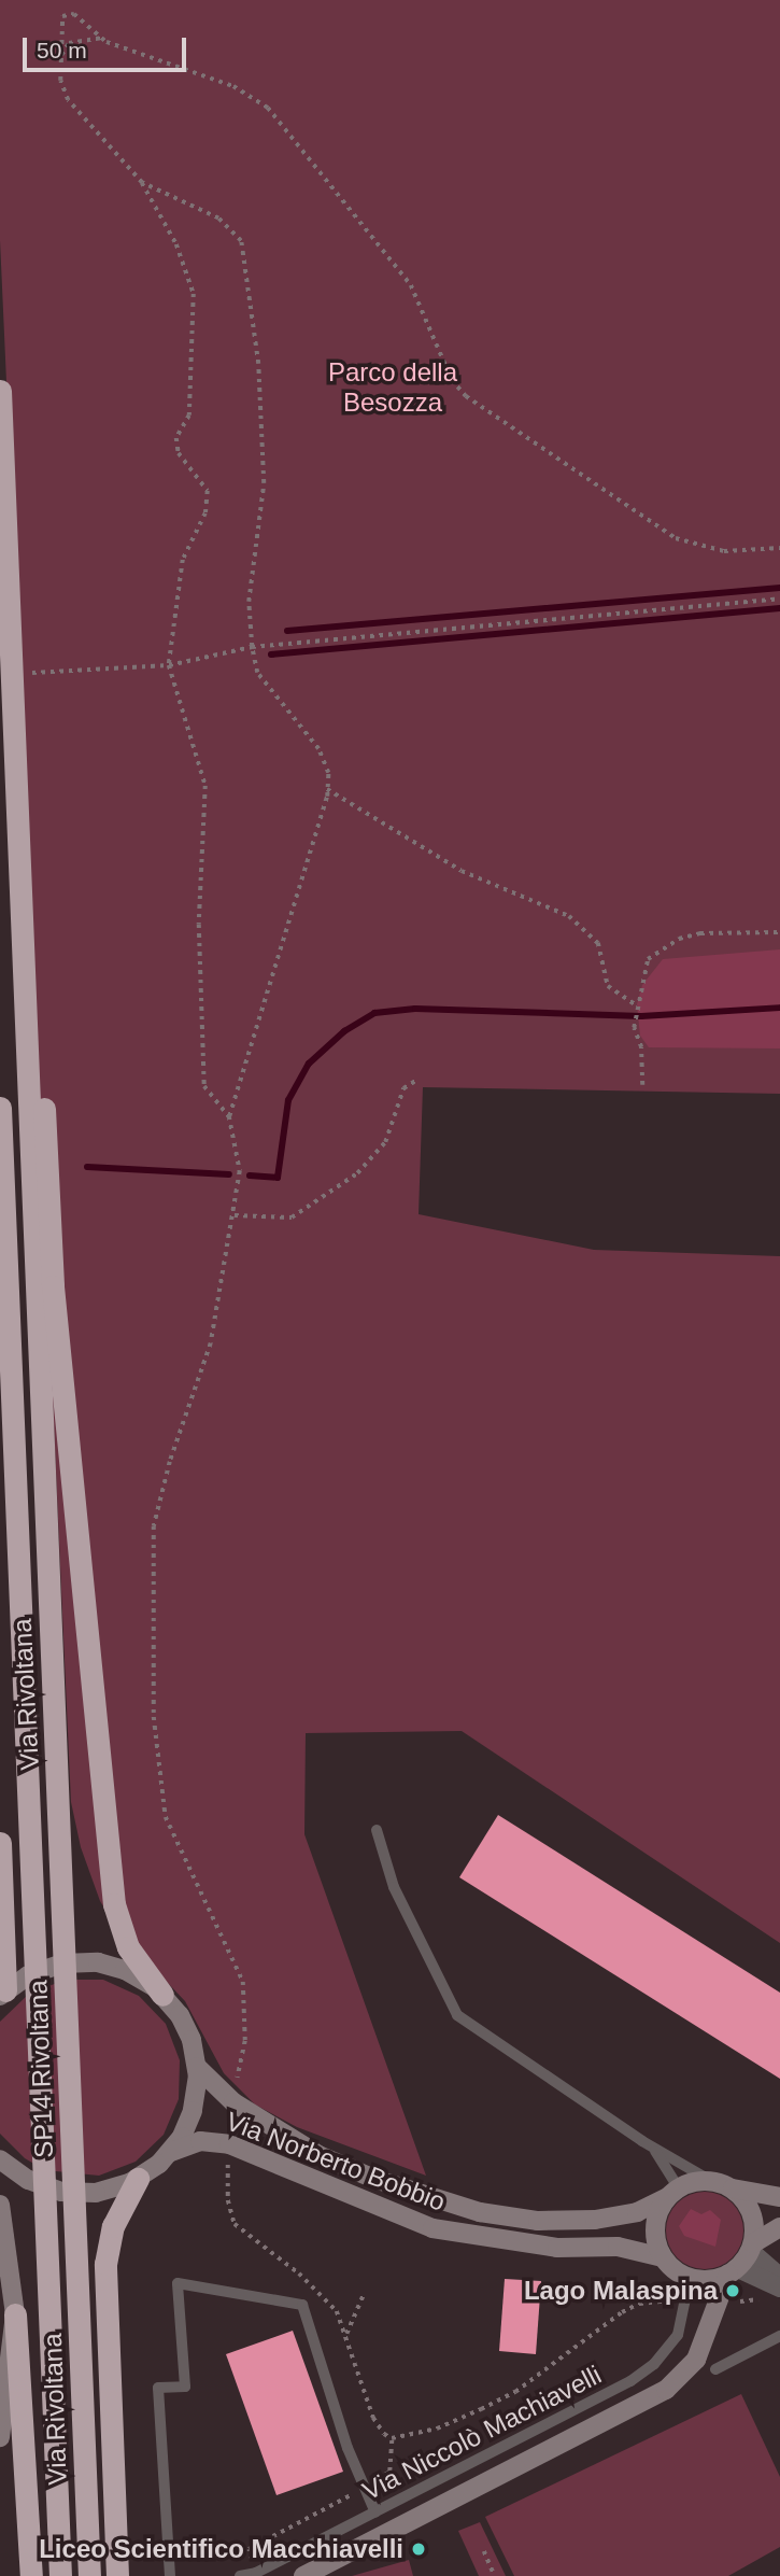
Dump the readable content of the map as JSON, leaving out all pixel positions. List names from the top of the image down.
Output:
{
  "streets": {
    "highway": ["Via Rivoltana", "SP14 Rivoltana"],
    "street": ["Via Norberto Bobbio"],
    "lane": ["Via Niccolò Machiavelli"]
  },
  "crossings": [
    ["Via Rivoltana", "SP14 Rivoltana"],
    ["Via Norberto Bobbio", "Via Niccolò Machiavelli"]
  ],
  "parks": ["Parco della Besozza"],
  "places": ["Lago Malaspina", "Liceo Scientifico Macchiavelli"],
  "scale_bar": "50 m"
}
